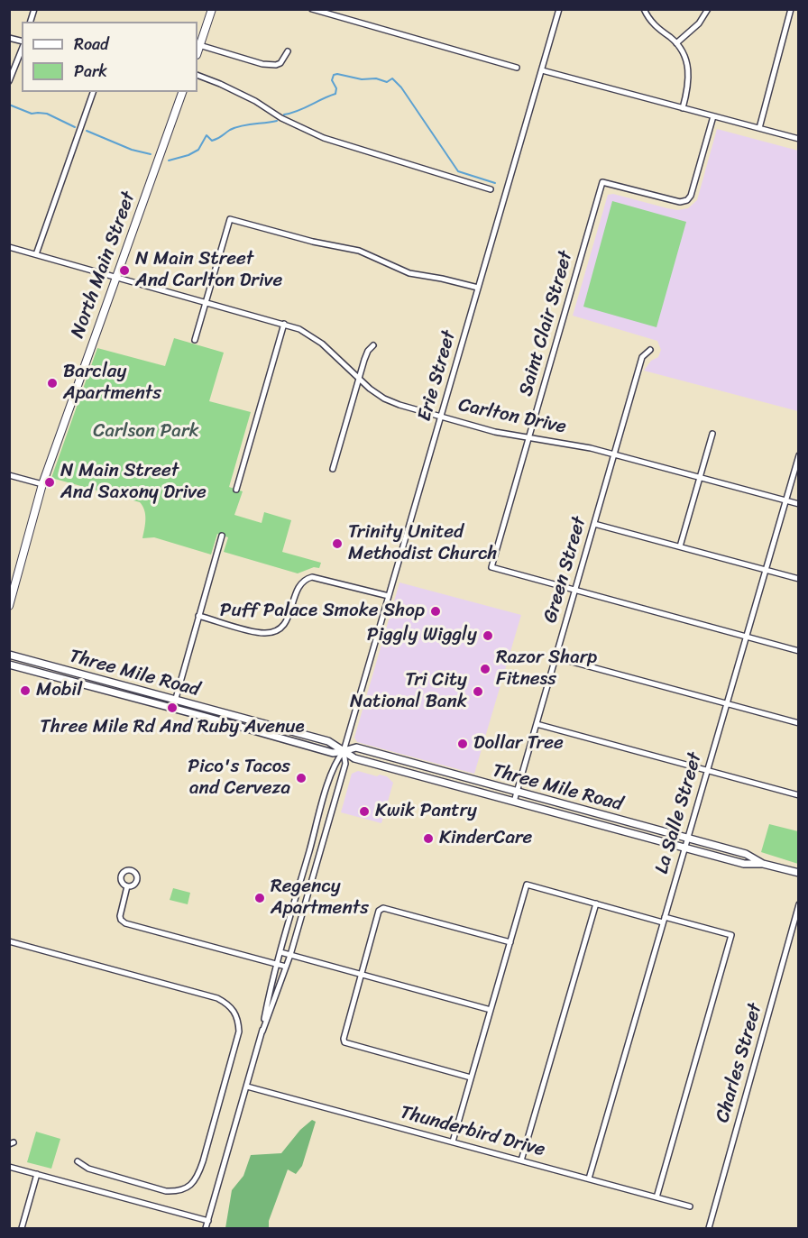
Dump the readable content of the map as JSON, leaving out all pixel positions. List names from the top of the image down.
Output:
{
  "streets": {
    "main road": ["North Main Street"],
    "street": [
      "Saint Clair Street",
      "Erie Street",
      "Carlton Drive",
      "Green Street",
      "Three Mile Road",
      "La Salle Street",
      "Charles Street",
      "Thunderbird Drive"
    ]
  },
  "crossings": [
    ["North Main Street", "Carlton Drive"],
    ["Saint Clair Street", "Carlton Drive"],
    ["Saint Clair Street", "Green Street"],
    ["Erie Street", "Carlton Drive"],
    ["Erie Street", "Three Mile Road"],
    ["Erie Street", "Thunderbird Drive"],
    ["Carlton Drive", "Green Street"],
    ["Carlton Drive", "La Salle Street"],
    ["Green Street", "Three Mile Road"],
    ["Three Mile Road", "La Salle Street"],
    ["La Salle Street", "Thunderbird Drive"]
  ],
  "parks": ["Carlson Park"],
  "places": [
    "N Main Street And Carlton Drive",
    "Barclay Apartments",
    "N Main Street And Saxony Drive",
    "Trinity United Methodist Church",
    "Puff Palace Smoke Shop",
    "Piggly Wiggly",
    "Razor Sharp Fitness",
    "Mobil",
    "Tri City National Bank",
    "Three Mile Rd And Ruby Avenue",
    "Dollar Tree",
    "Pico's Tacos and Cerveza",
    "Kwik Pantry",
    "KinderCare",
    "Regency Apartments"
  ],
  "legend": ["Road", "Park"]
}
